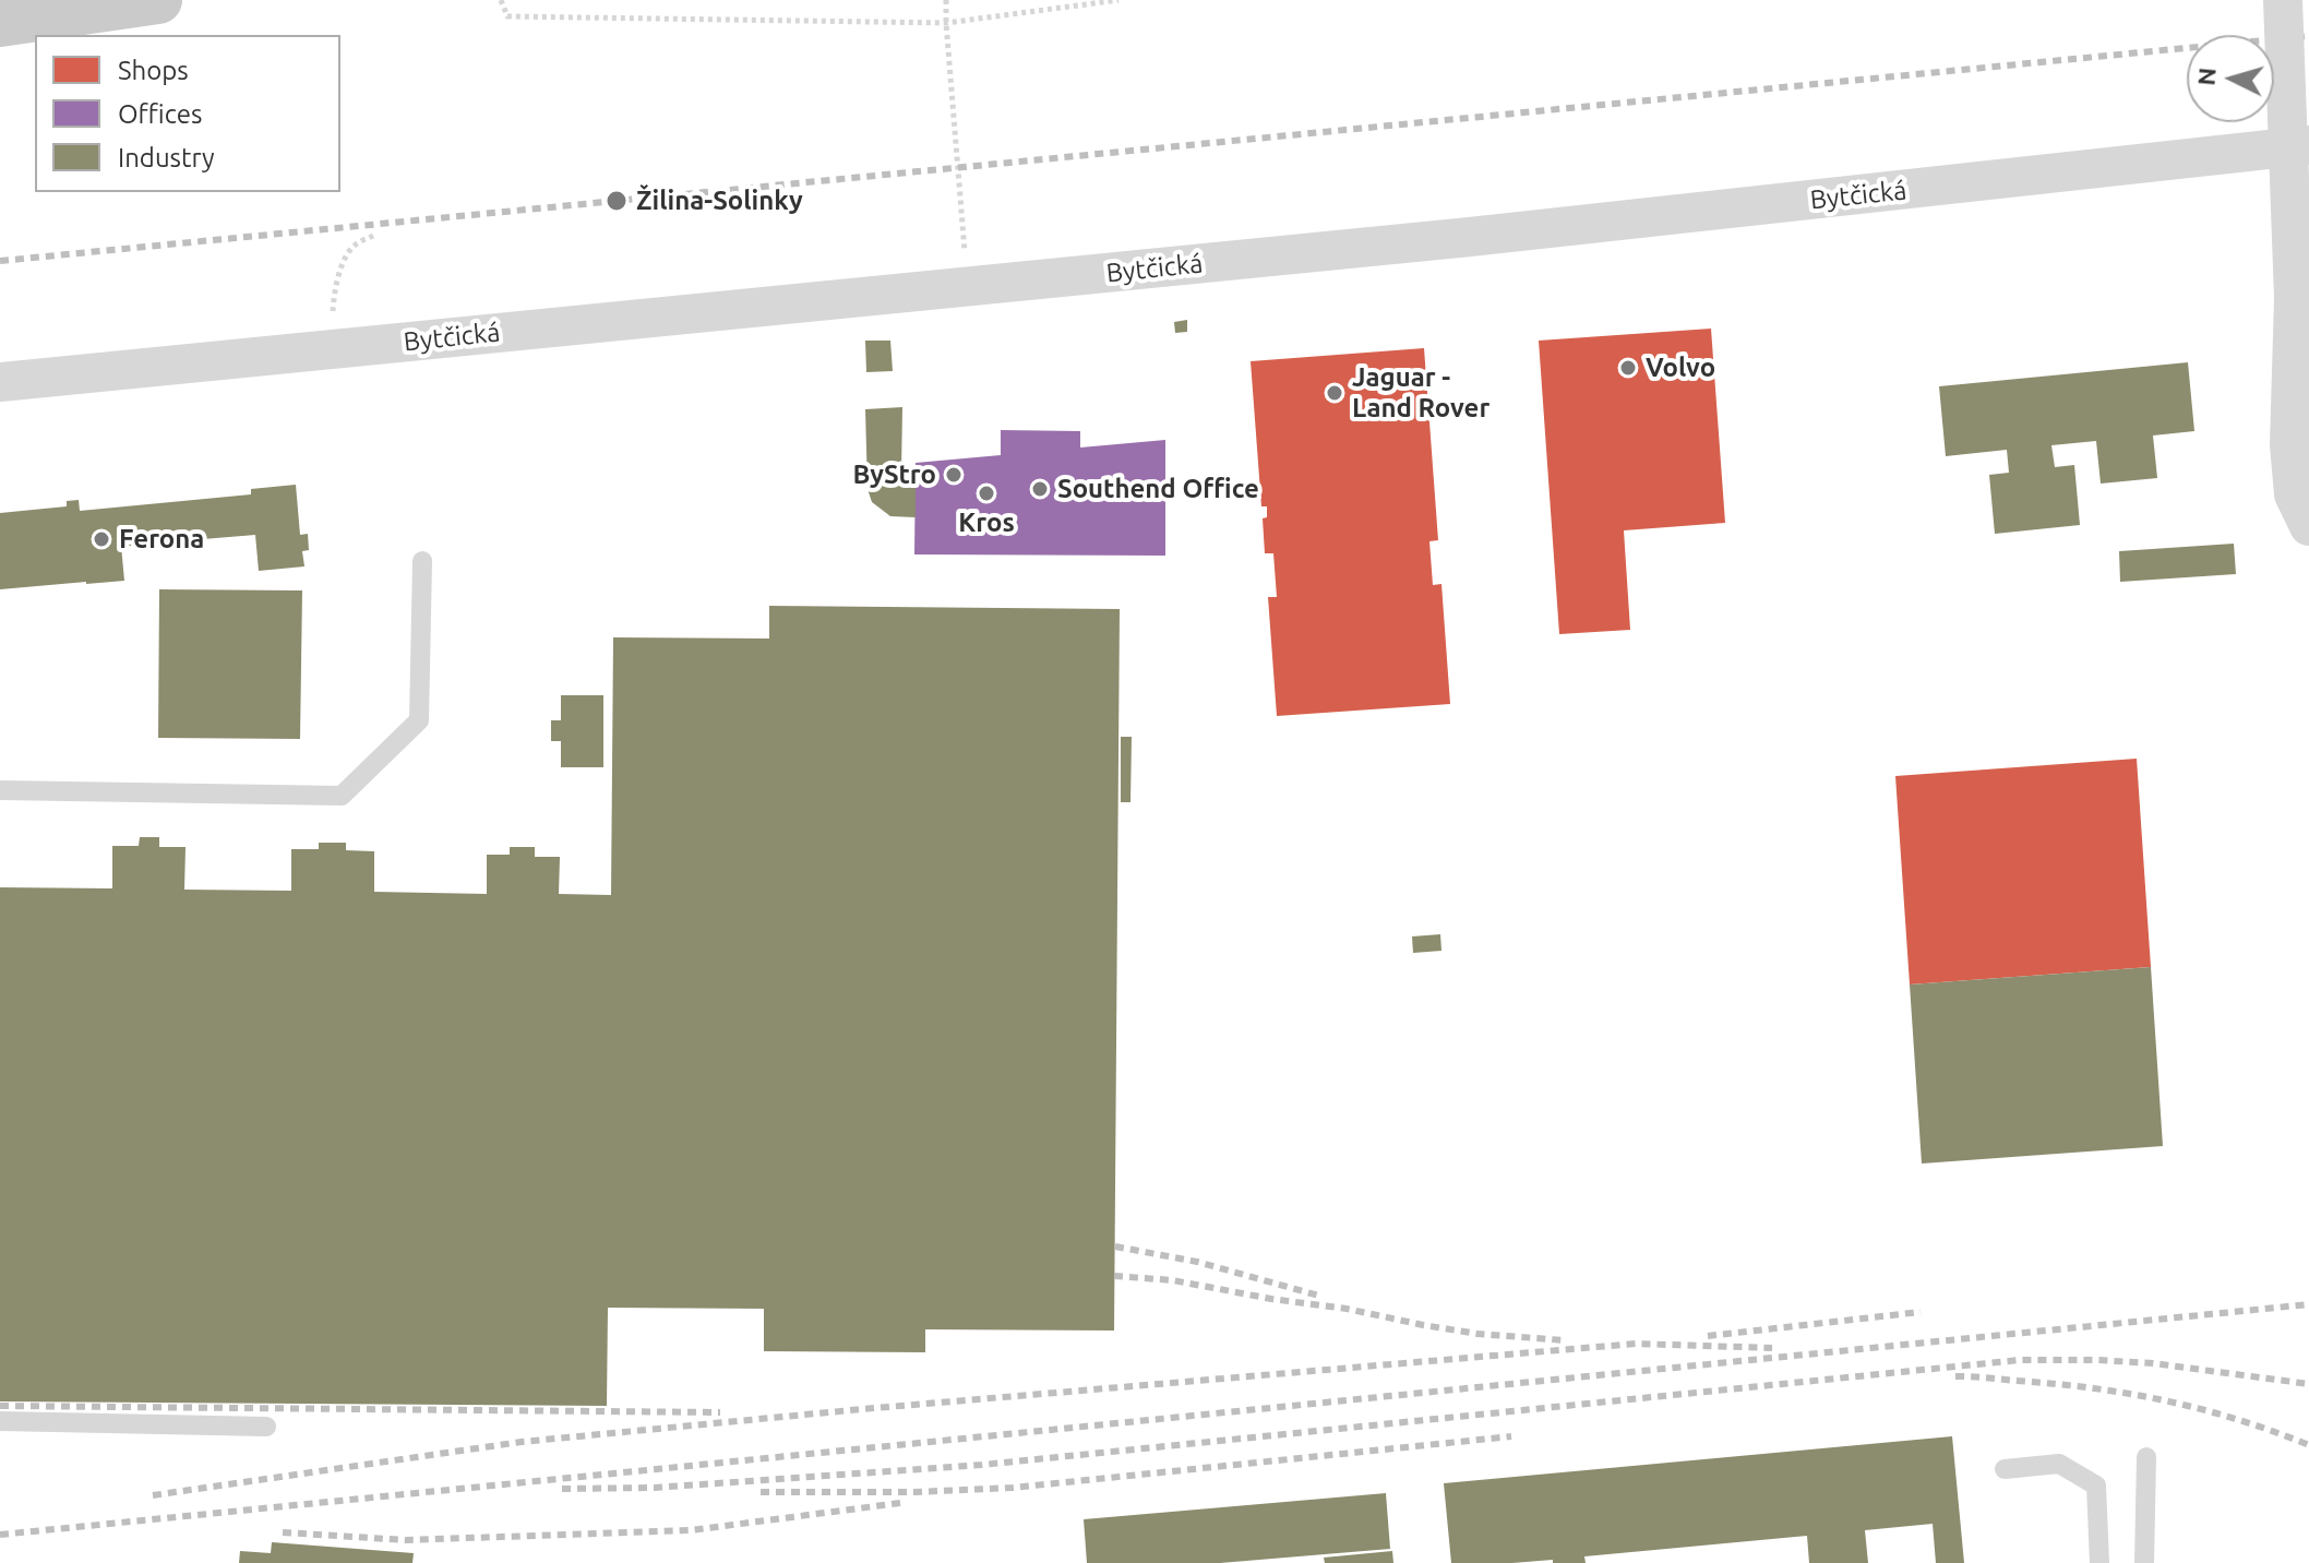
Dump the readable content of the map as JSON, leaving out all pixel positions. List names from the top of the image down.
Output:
{
  "streets": {
    "street": ["Bytčická"]
  },
  "places": [
    "Žilina-Solinky",
    "Volvo",
    "Jaguar - Land Rover",
    "ByStro",
    "Southend Office",
    "Kros",
    "Ferona"
  ],
  "legend": ["Shops", "Offices", "Industry"],
  "north": "left"
}
